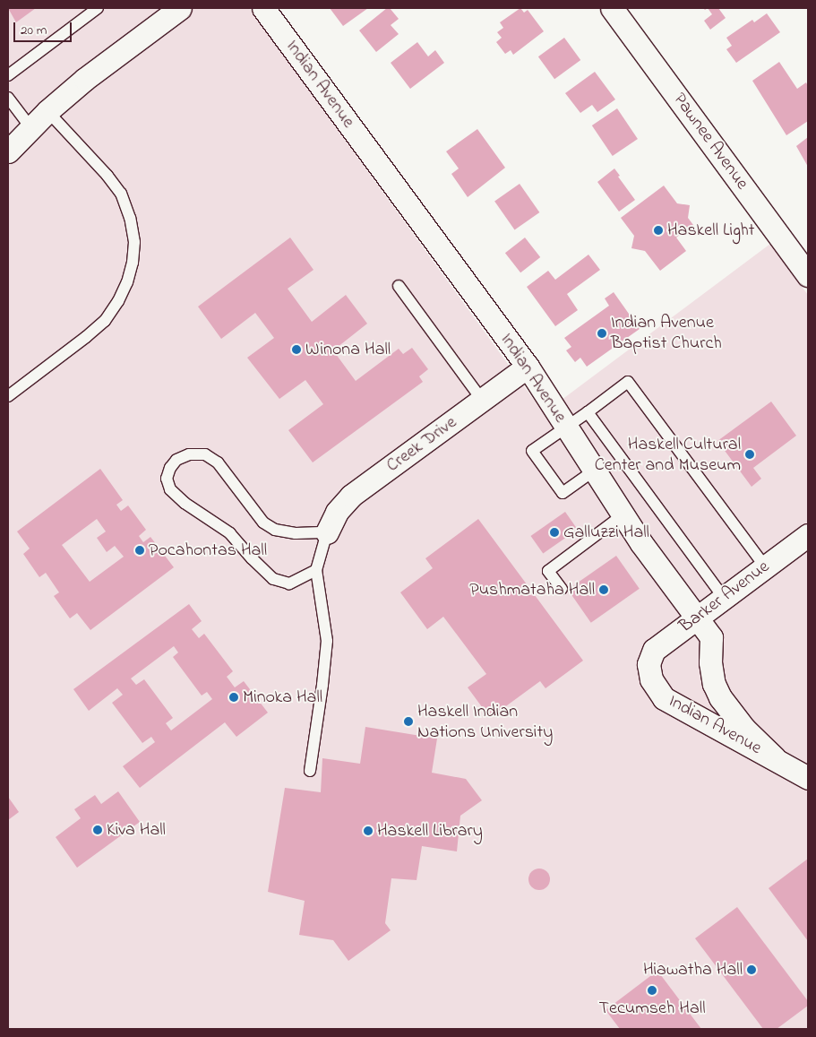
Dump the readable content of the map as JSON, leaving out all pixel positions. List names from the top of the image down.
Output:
{
  "streets": {
    "street": [
      "Indian Avenue",
      "Pawnee Avenue",
      "Creek Drive",
      "Barker Avenue"
    ]
  },
  "crossings": [
    ["Indian Avenue", "Creek Drive"],
    ["Indian Avenue", "Barker Avenue"]
  ],
  "places": [
    "Haskell Light",
    "Indian Avenue Baptist Church",
    "Winona Hall",
    "Haskell Cultural Center and Museum",
    "Galluzzi Hall",
    "Pocahontas Hall",
    "Pushmataha Hall",
    "Minoka Hall",
    "Haskell Indian Nations University",
    "Kiva Hall",
    "Haskell Library",
    "Hiawatha Hall",
    "Tecumseh Hall"
  ],
  "scale_bar": "20 m"
}
